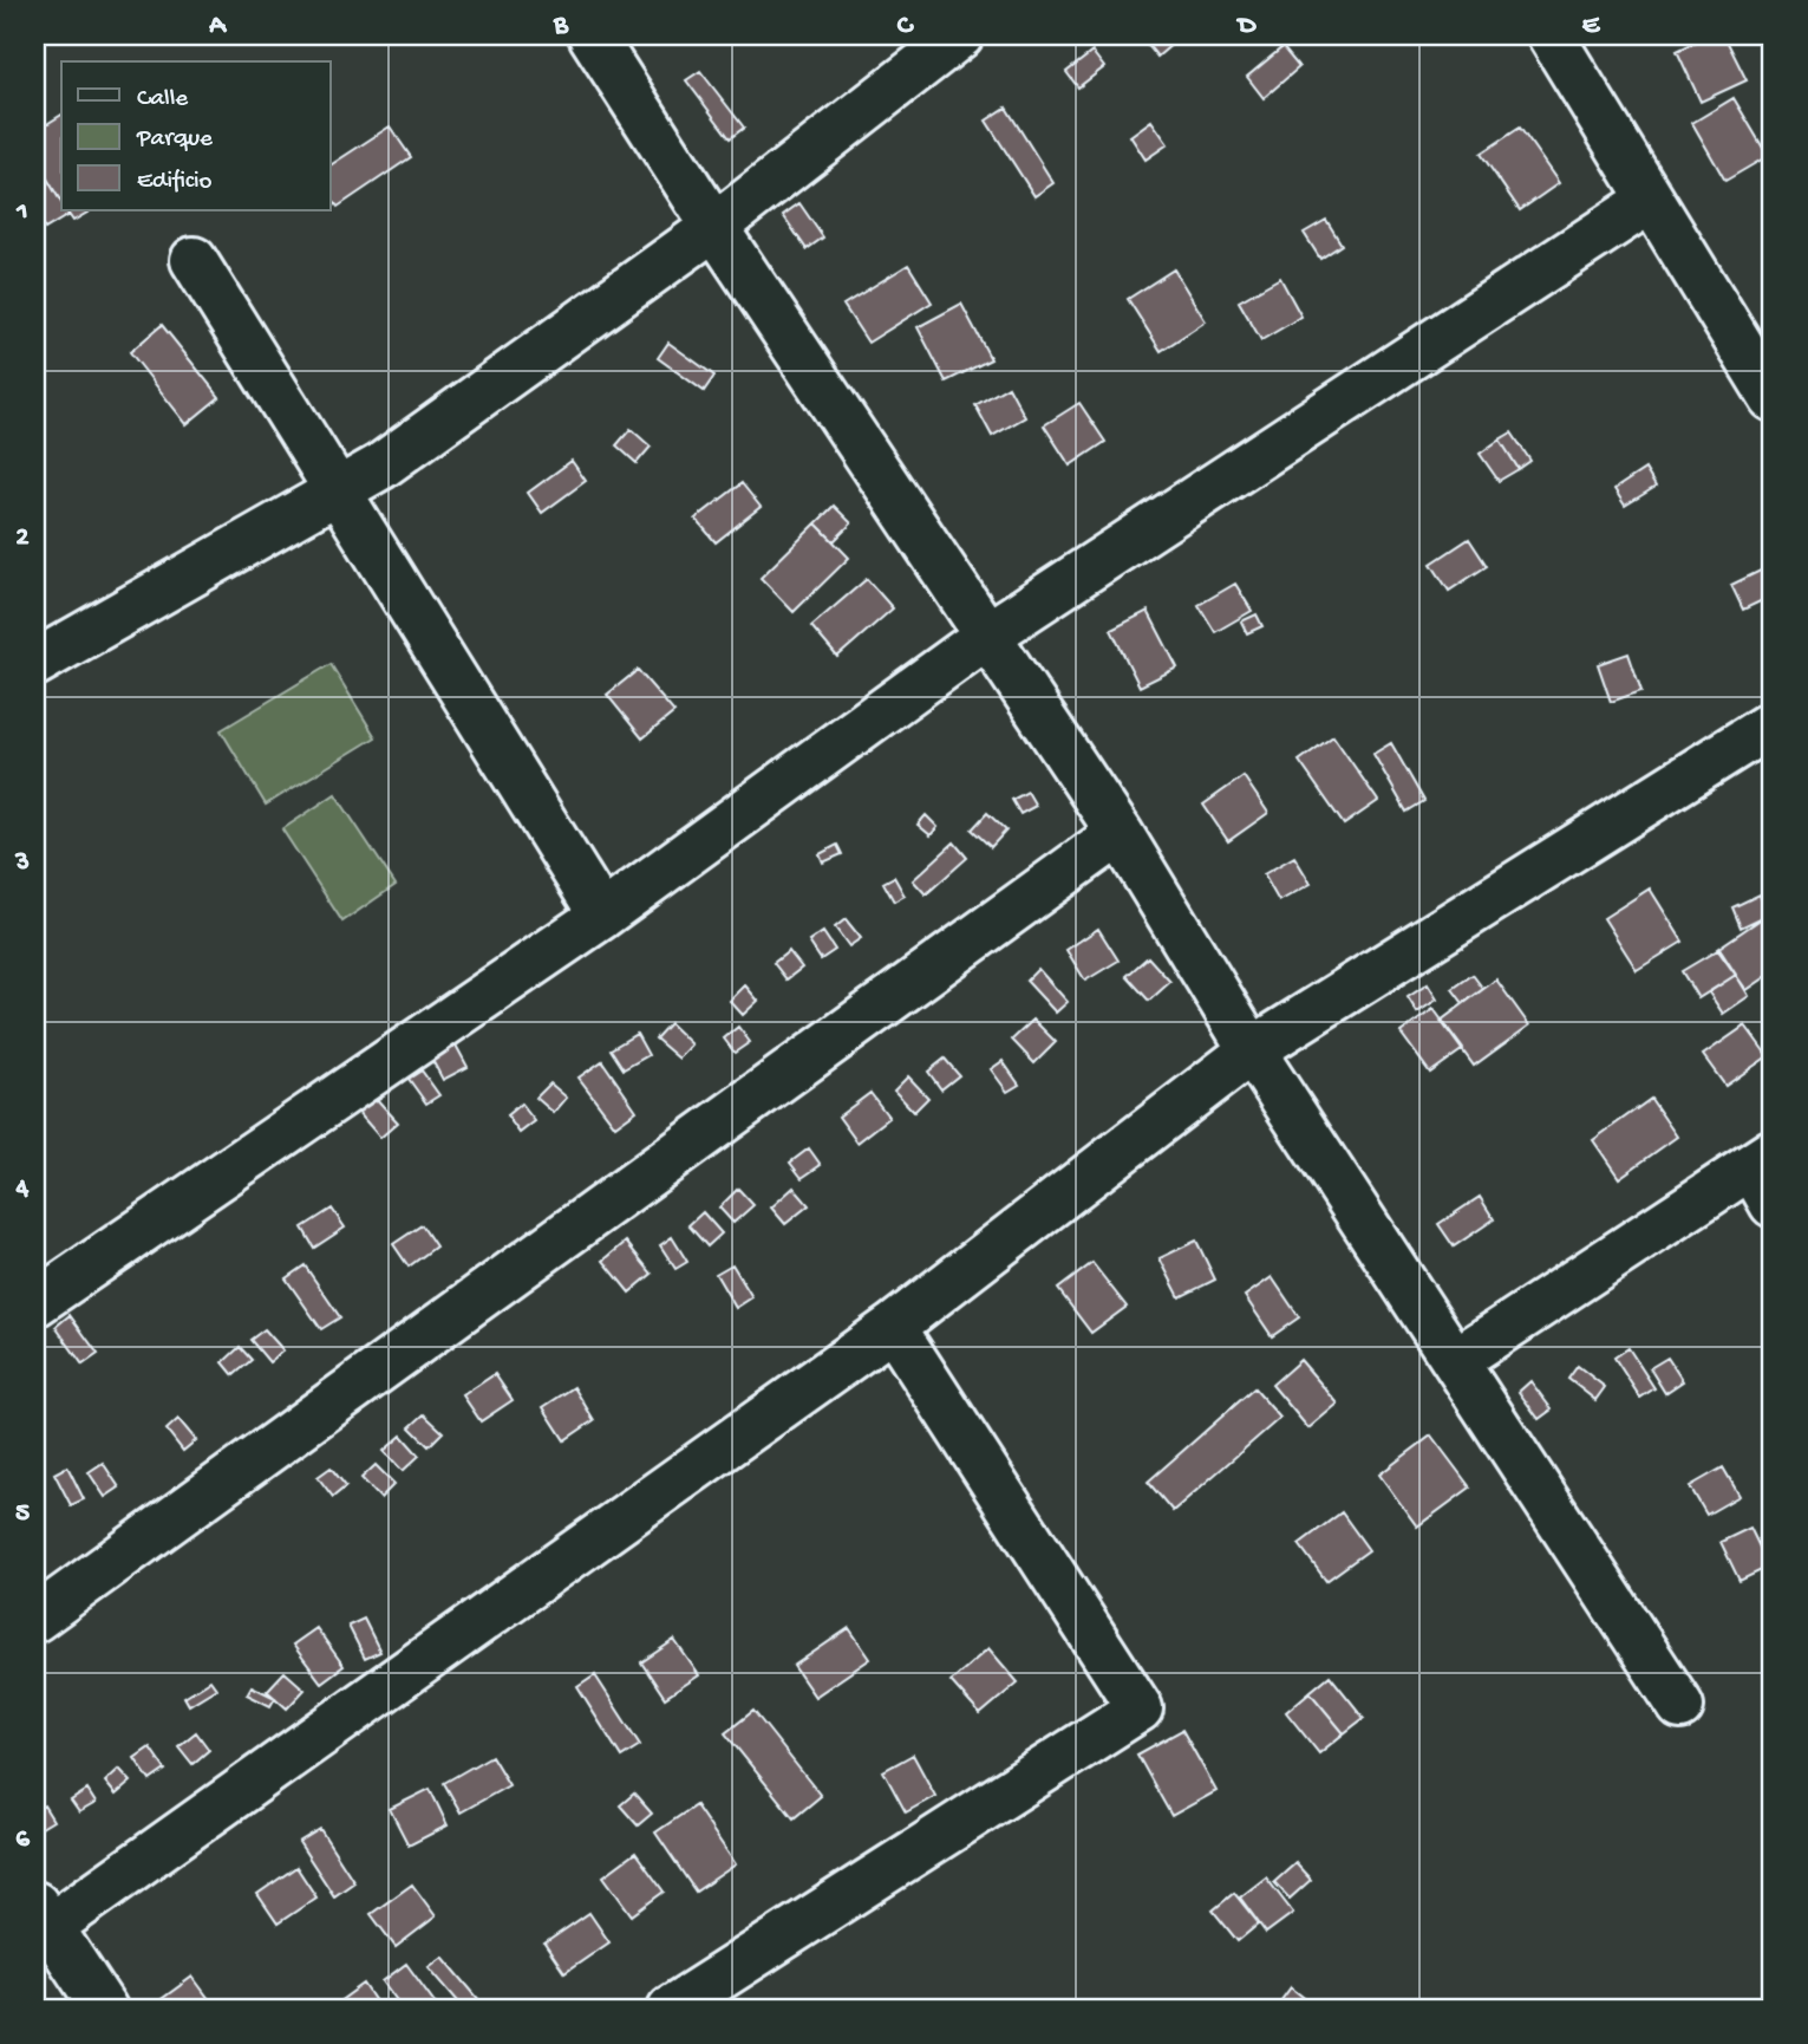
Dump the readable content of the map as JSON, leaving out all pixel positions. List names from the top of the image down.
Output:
{
  "legend": ["Calle", "Parque", "Edificio"],
  "grid": {
    "columns": [
      "A",
      "B",
      "C",
      "D",
      "E"
    ],
    "rows": [
      "1",
      "2",
      "3",
      "4",
      "5",
      "6"
    ]
  }
}
